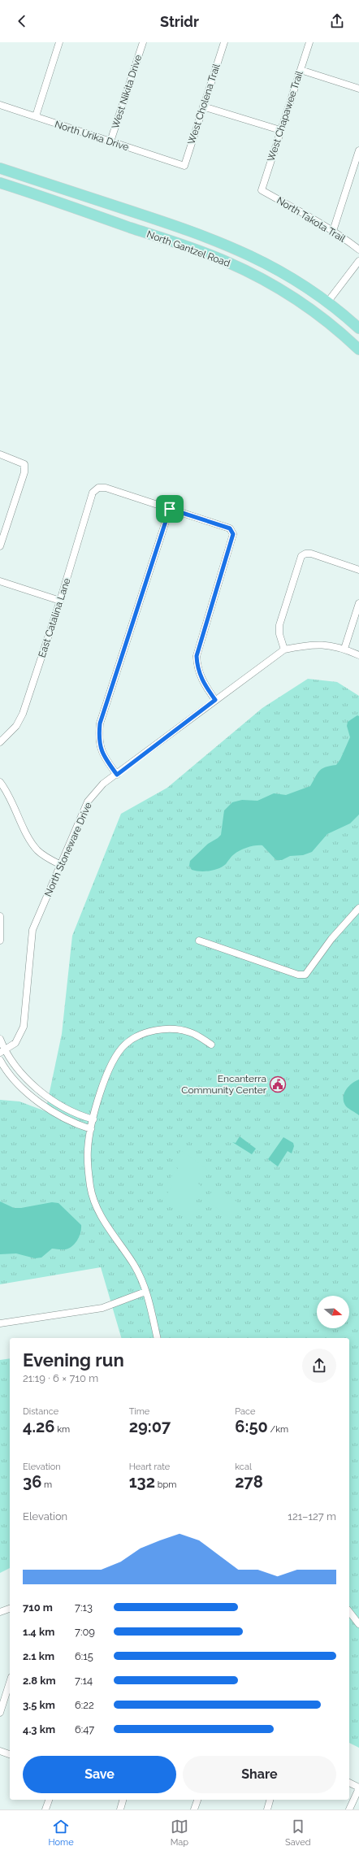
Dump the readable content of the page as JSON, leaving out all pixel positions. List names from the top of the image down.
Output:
{
  "streets": {
    "main road": ["North Gantzel Road"],
    "street": [
      "West Nikita Drive",
      "West Cholena Trail",
      "West Chapawee Trail",
      "North Urika Drive",
      "North Takota Trail",
      "East Catalina Lane",
      "North Stoneware Drive"
    ]
  },
  "crossings": [
    ["West Nikita Drive", "North Urika Drive"],
    ["West Cholena Trail", "North Urika Drive"],
    ["West Chapawee Trail", "North Takota Trail"]
  ],
  "places": {
    "public building": ["Encanterra Community Center"]
  },
  "north": "right",
  "page": {
    "header": "Stridr",
    "heading": ["Evening run", "21:19 · 6 × 710 m"],
    "stats": [
      ["Distance", "4.26 km"],
      ["Time", "29:07"],
      ["Pace", "6:50 /km"],
      ["Elevation", "36 m"],
      ["Heart rate", "132 bpm"],
      ["kcal", "278"]
    ],
    "chart": ["Elevation", "121–127 m"],
    "list": [
      {
        "name": "710 m",
        "note": "7:13"
      },
      {
        "name": "1.4 km",
        "note": "7:09"
      },
      {
        "name": "2.1 km",
        "note": "6:15"
      },
      {
        "name": "2.8 km",
        "note": "7:14"
      },
      {
        "name": "3.5 km",
        "note": "6:22"
      },
      {
        "name": "4.3 km",
        "note": "6:47"
      }
    ],
    "buttons": ["Save", "Share"],
    "tabs": ["Home", "Map", "Saved"]
  }
}
